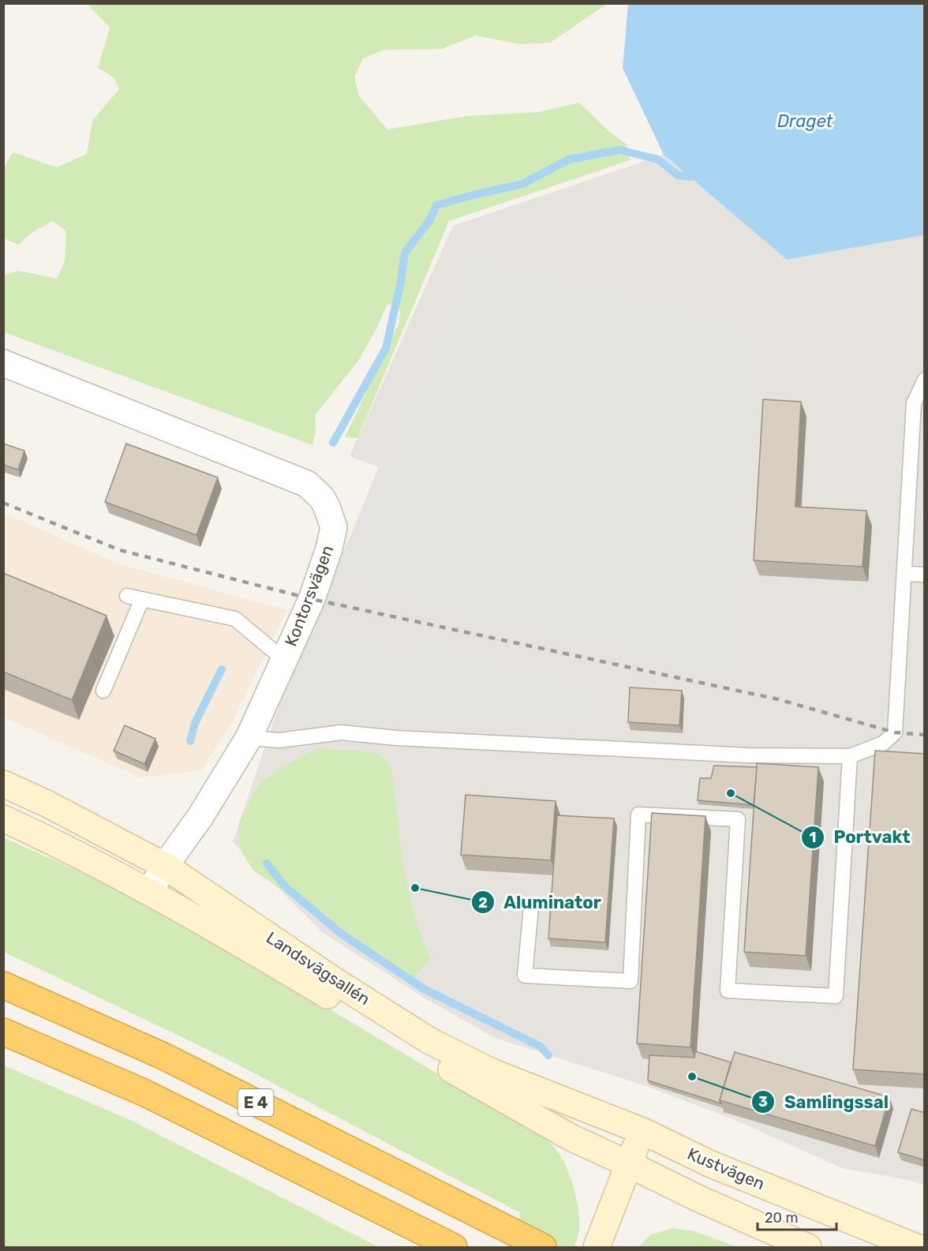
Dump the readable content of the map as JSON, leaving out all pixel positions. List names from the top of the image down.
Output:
{
  "streets": {
    "highway": ["E 4"],
    "main road": ["Landsvägsallén", "Kustvägen"],
    "street": ["Kontorsvägen"]
  },
  "crossings": [
    ["Kontorsvägen", "Landsvägsallén"],
    ["Landsvägsallén", "Kustvägen"]
  ],
  "water": ["Draget"],
  "places": ["Portvakt", "Aluminator", "Samlingssal"],
  "scale_bar": "20 m"
}
